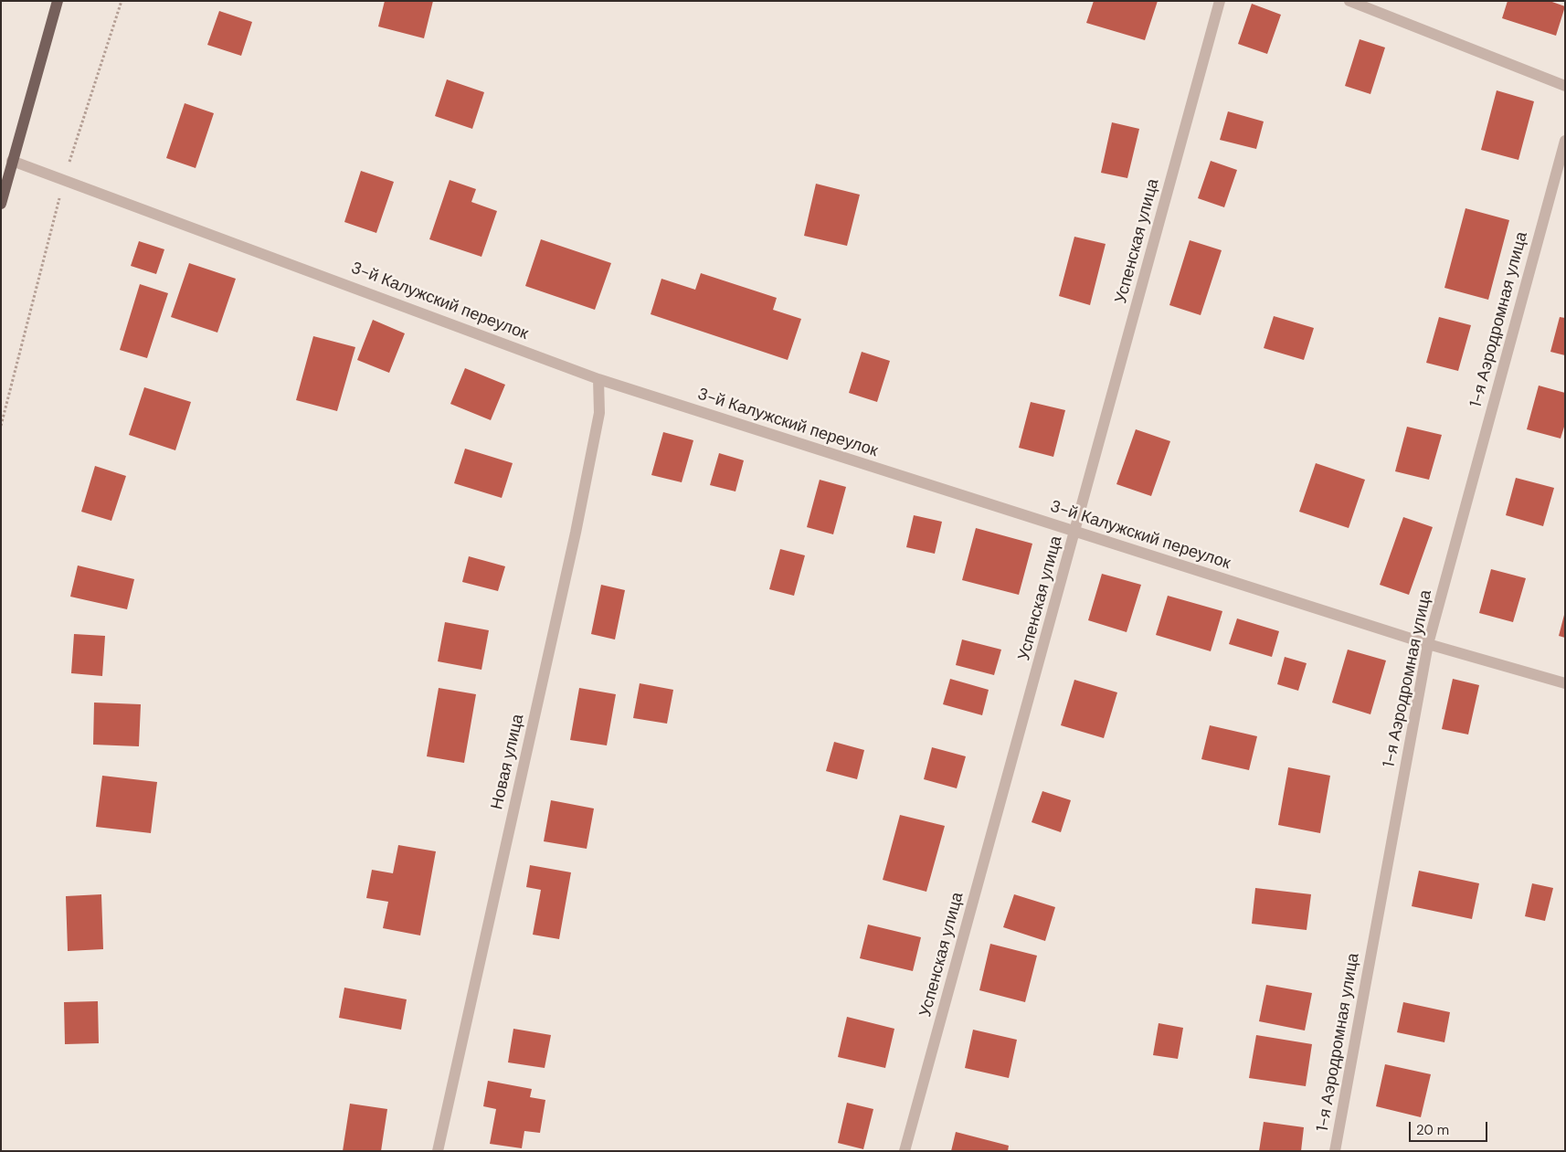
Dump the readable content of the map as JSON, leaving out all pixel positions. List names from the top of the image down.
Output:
{
  "streets": {
    "street": [
      "Успенская улица",
      "3-й Калужский переулок",
      "1-я Аэродромная улица",
      "Новая улица"
    ]
  },
  "crossings": [
    ["Успенская улица", "3-й Калужский переулок"],
    ["3-й Калужский переулок", "1-я Аэродромная улица"],
    ["3-й Калужский переулок", "Новая улица"]
  ],
  "scale_bar": "20 m"
}
